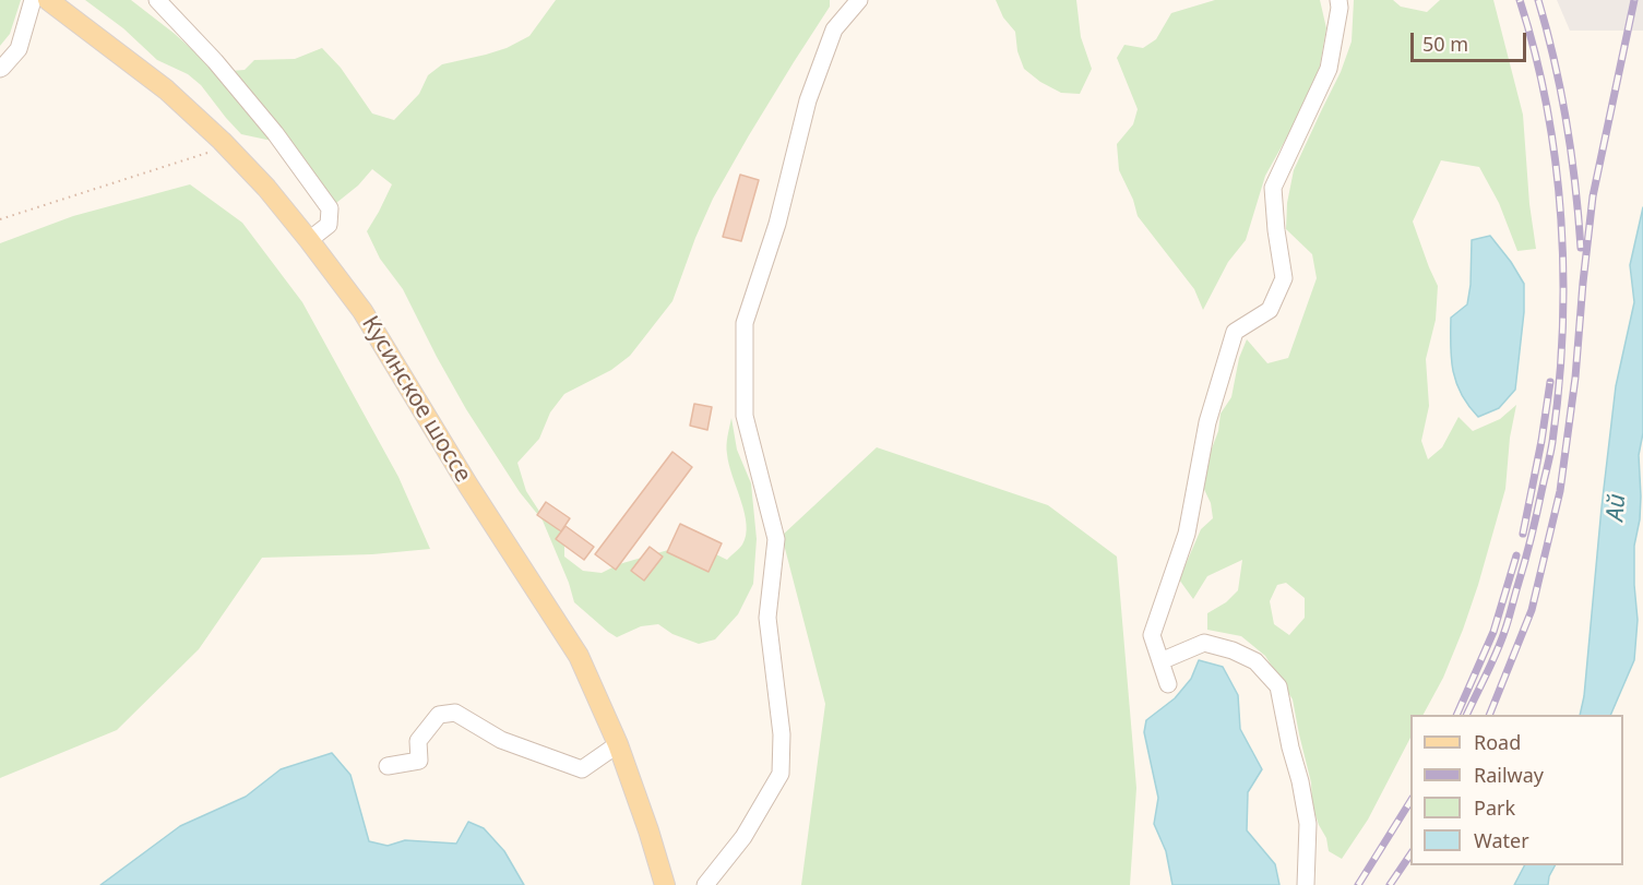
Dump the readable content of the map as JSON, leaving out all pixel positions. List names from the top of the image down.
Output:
{
  "streets": {
    "main road": ["Кусинское шоссе"]
  },
  "water": ["Ай"],
  "legend": [
    "Road",
    "Railway",
    "Park",
    "Water"
  ],
  "scale_bar": "50 m"
}
